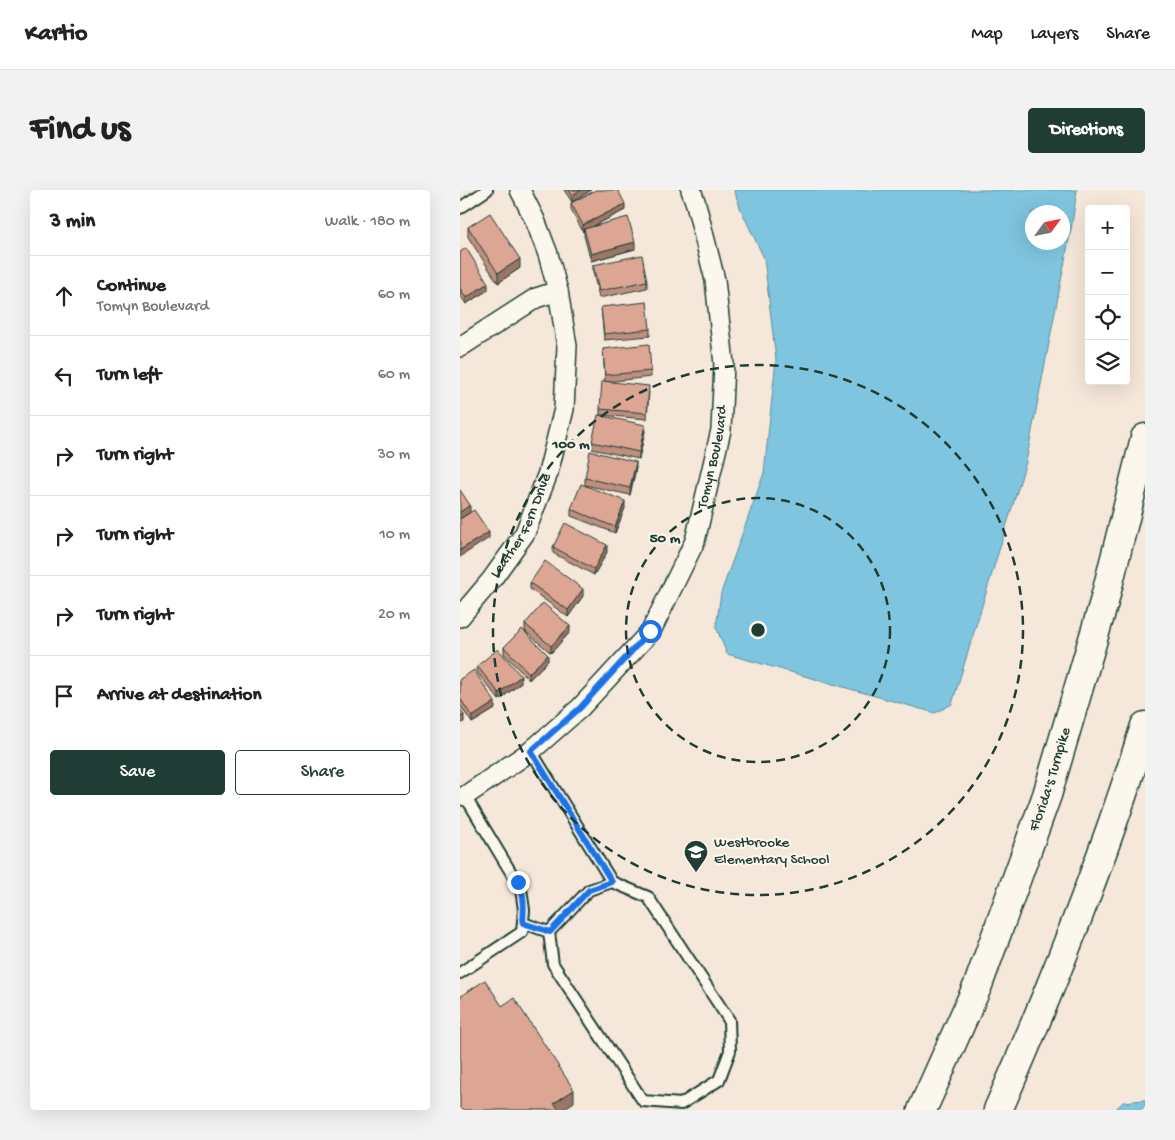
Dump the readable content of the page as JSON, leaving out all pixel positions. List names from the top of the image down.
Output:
{
  "streets": {
    "highway": ["Florida's Turnpike"],
    "street": ["Tomyn Boulevard", "Leather Fern Drive"]
  },
  "places": {
    "school or university": ["Westbrooke Elementary School"]
  },
  "north": "top right",
  "page": {
    "header": "Kartio",
    "nav": ["Map", "Layers", "Share"],
    "buttons": [
      "Directions",
      ["Save", "Share"]
    ],
    "title": "Find us",
    "heading": ["3 min", "Walk · 180 m"],
    "map_buttons": ["+", "−"],
    "list": [
      ["Continue", "Tomyn Boulevard", "60 m"],
      ["Turn left", "60 m"],
      ["Turn right", "30 m"],
      ["Turn right", "10 m"],
      ["Turn right", "20 m"],
      "Arrive at destination"
    ]
  },
  "rings": ["100 m", "50 m"]
}
